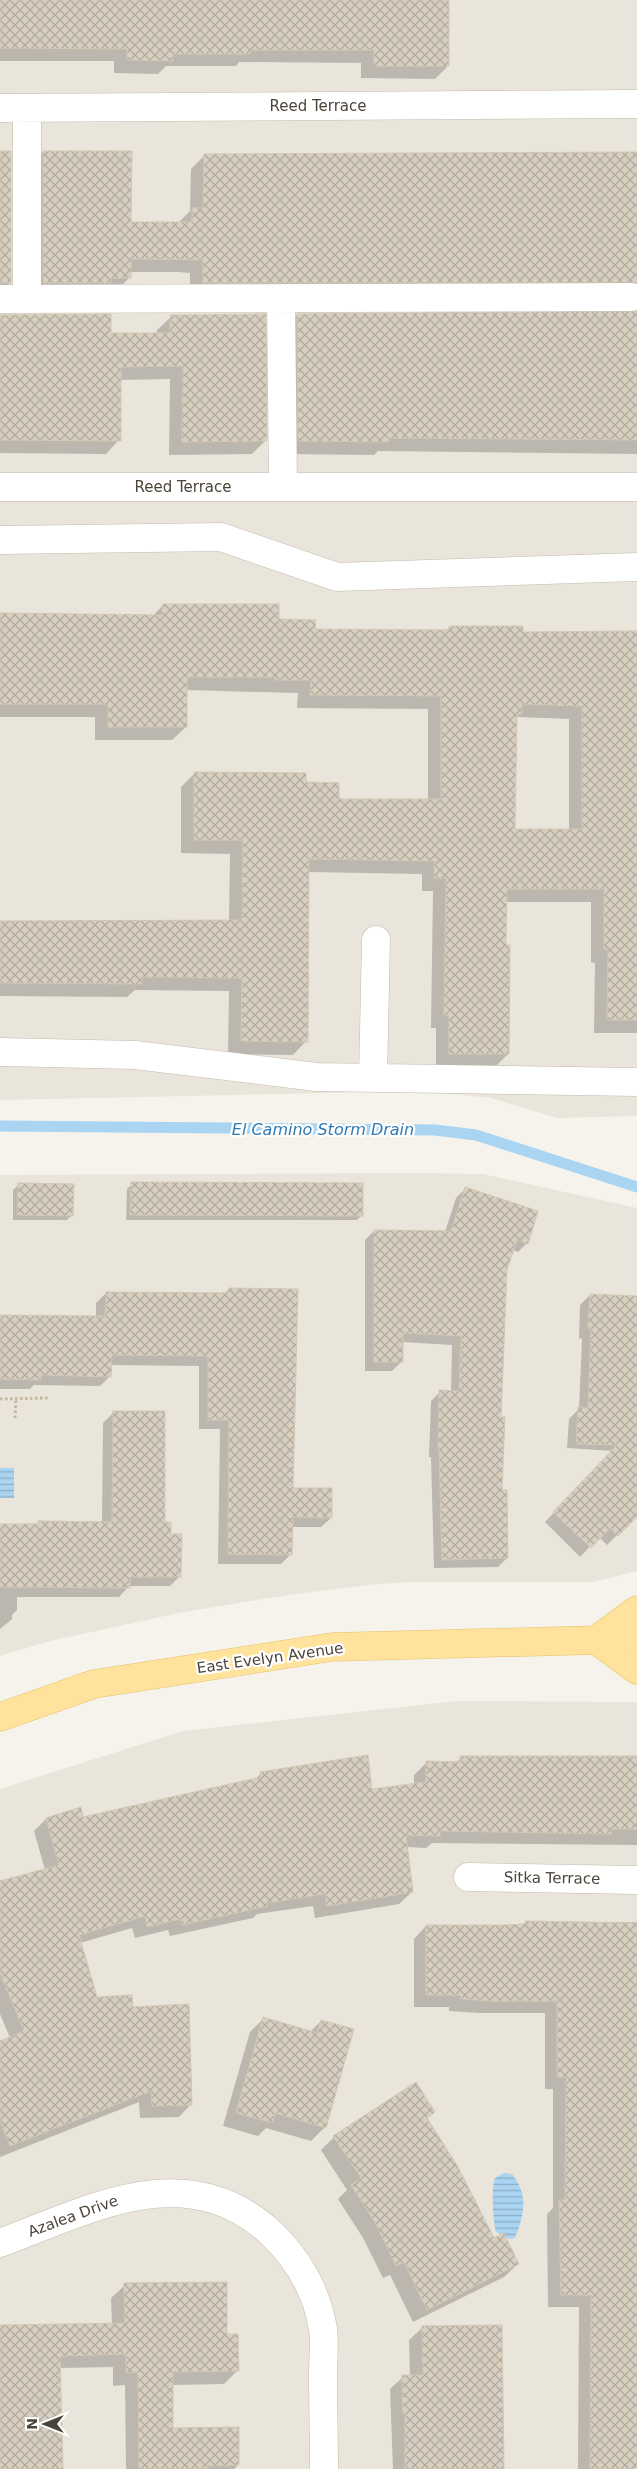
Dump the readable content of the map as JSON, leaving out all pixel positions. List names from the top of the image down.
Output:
{
  "streets": {
    "main road": ["East Evelyn Avenue"],
    "street": ["Reed Terrace", "Sitka Terrace", "Azalea Drive"]
  },
  "water": ["El Camino Storm Drain"],
  "north": "left"
}
